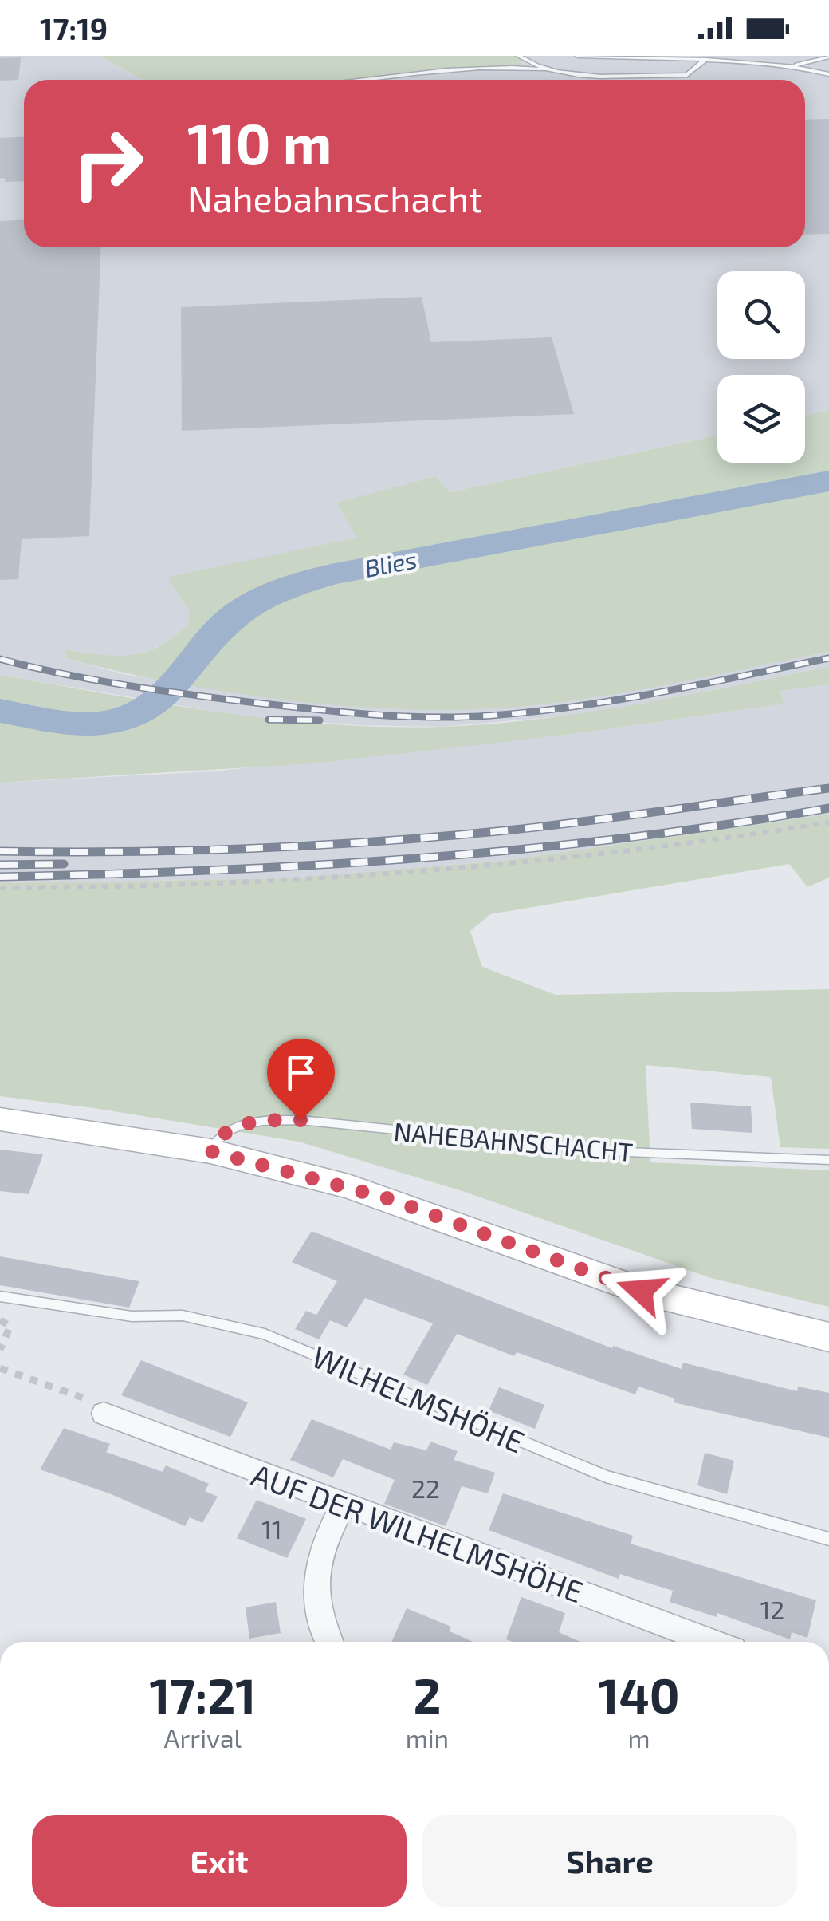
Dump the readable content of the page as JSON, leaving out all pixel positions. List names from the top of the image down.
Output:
{
  "streets": {
    "street": ["AUF DER WILHELMSHÖHE"],
    "lane": ["NAHEBAHNSCHACHT", "WILHELMSHÖHE"]
  },
  "water": ["Blies"],
  "house_numbers": ["22", "11", "12"],
  "page": {
    "status": "17:19",
    "turn": ["110 m", "Nahebahnschacht"],
    "eta": [
      "17:21",
      "Arrival",
      "2",
      "min",
      "140",
      "m"
    ],
    "buttons": ["Exit", "Share"]
  }
}
